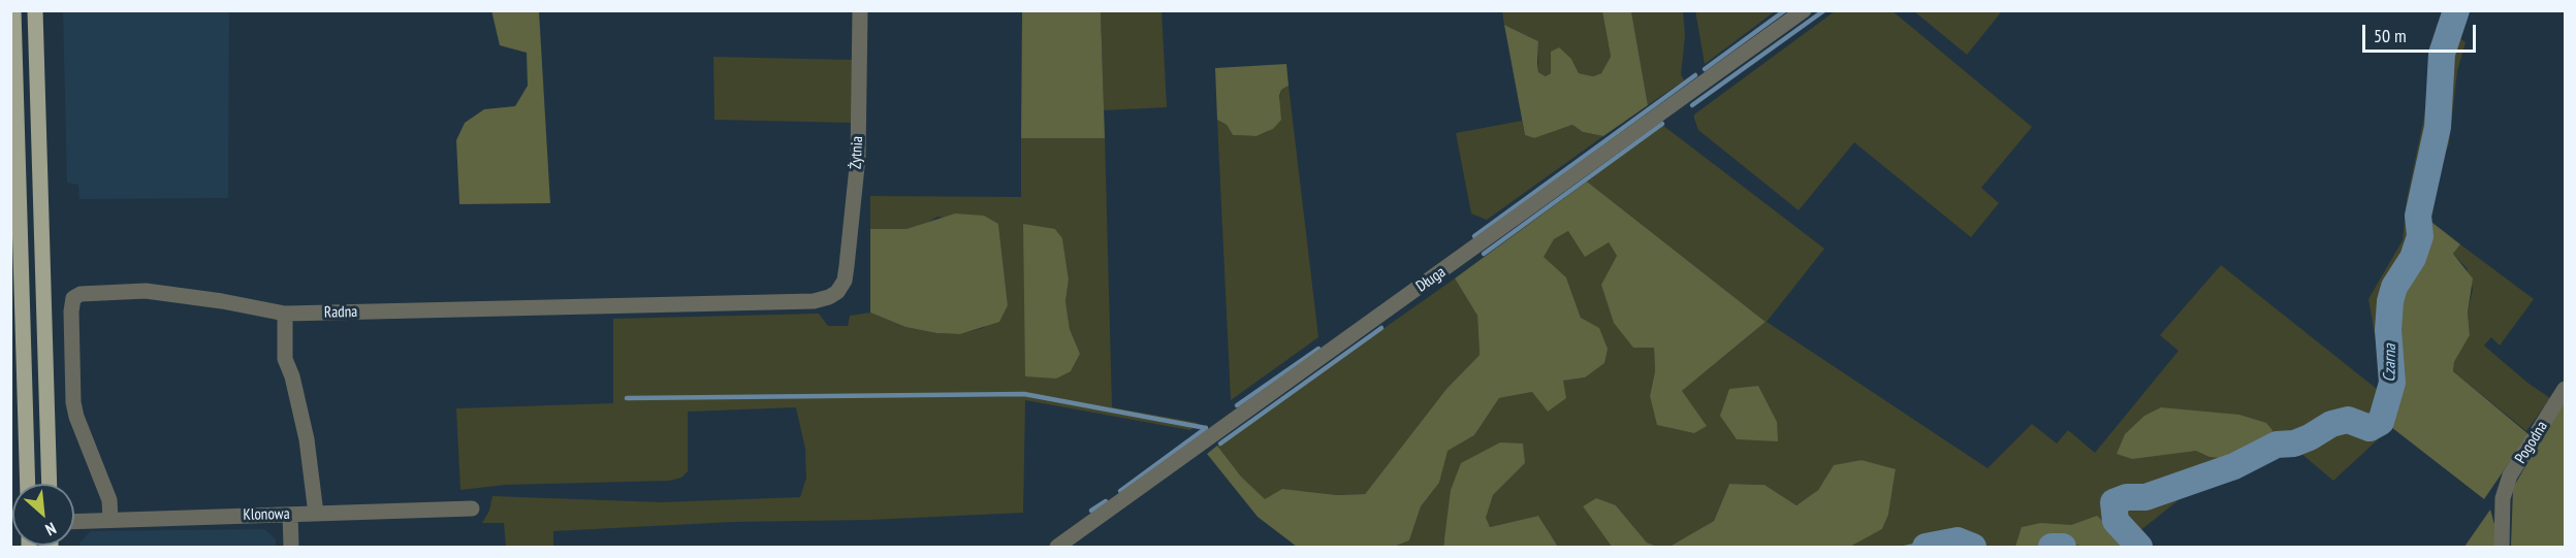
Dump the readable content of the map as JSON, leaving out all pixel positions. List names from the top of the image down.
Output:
{
  "streets": {
    "street": [
      "Żytnia",
      "Długa",
      "Radna",
      "Pogodna",
      "Klonowa"
    ]
  },
  "crossings": [
    ["Żytnia", "Radna"],
    ["Radna", "Klonowa"]
  ],
  "water": ["Czarna"],
  "scale_bar": "50 m",
  "north": "bottom right"
}
